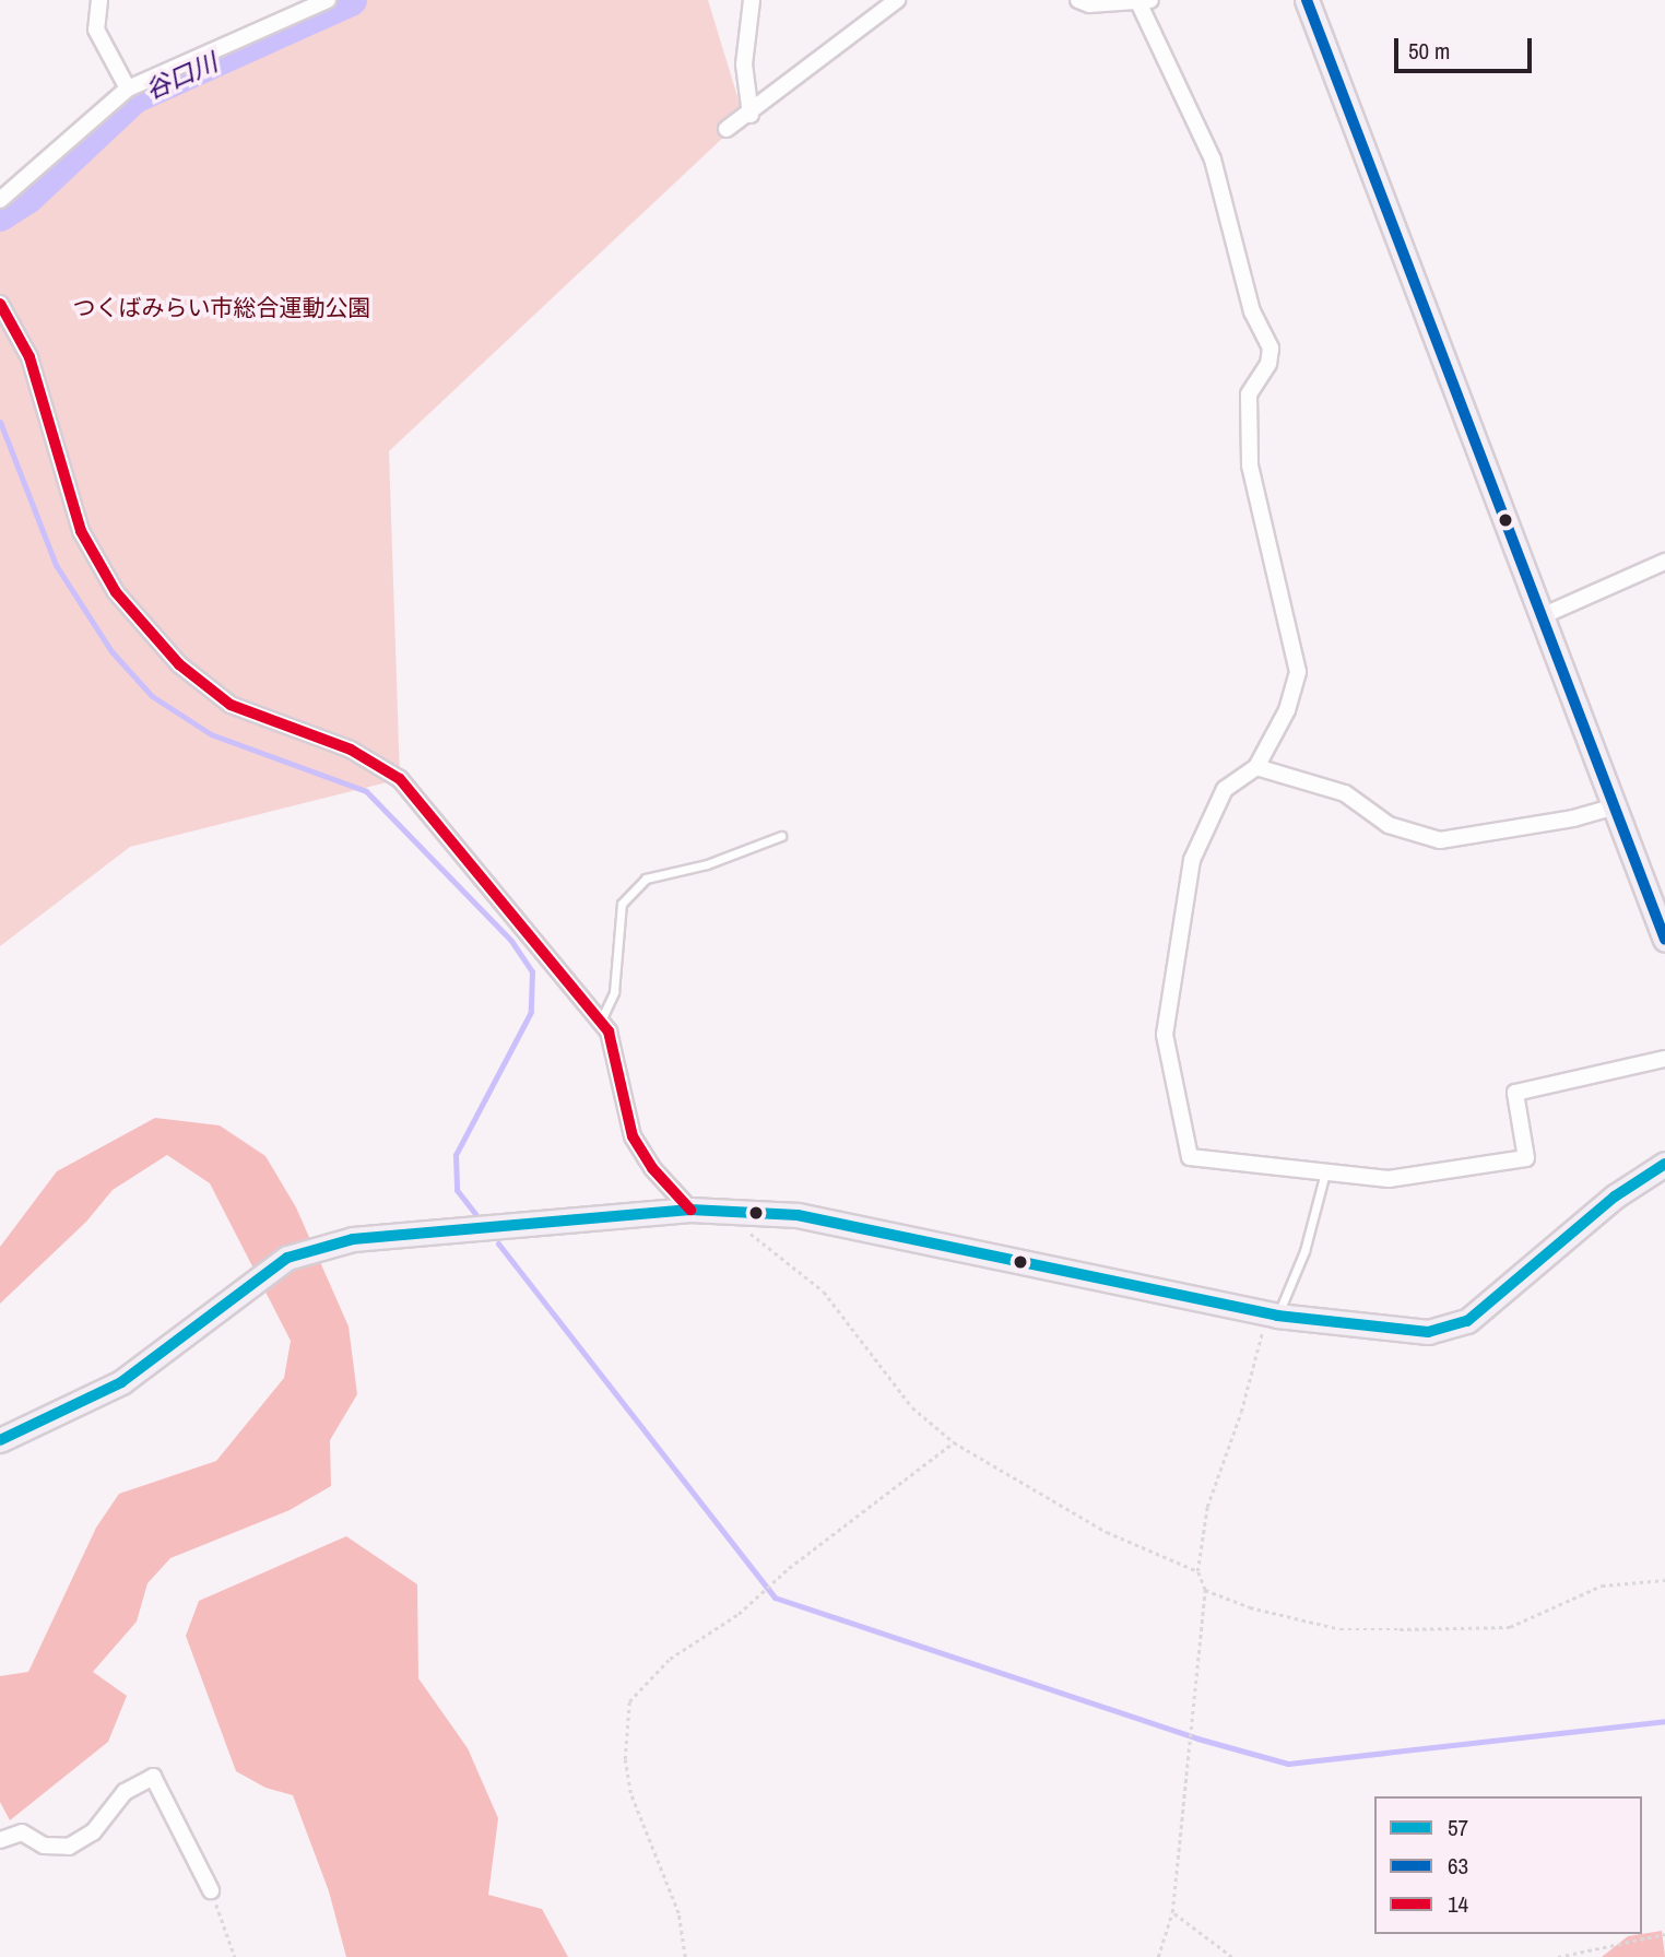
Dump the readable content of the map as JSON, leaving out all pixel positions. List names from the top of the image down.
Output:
{
  "water": ["谷口川"],
  "parks": ["つくばみらい市総合運動公園"],
  "lines": ["transit line 63", "transit line 14", "transit line 57"],
  "legend": ["57", "63", "14"],
  "scale_bar": "50 m"
}
